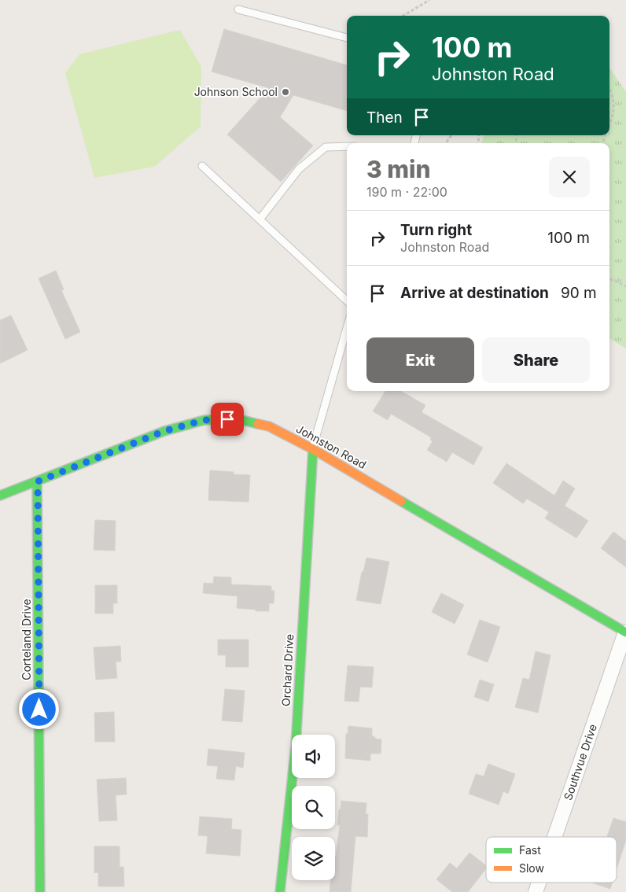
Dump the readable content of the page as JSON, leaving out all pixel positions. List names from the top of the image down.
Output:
{
  "streets": {
    "street": [
      "Johnston Road",
      "Corteland Drive",
      "Orchard Drive",
      "Southvue Drive"
    ]
  },
  "crossings": [
    ["Johnston Road", "Corteland Drive"],
    ["Johnston Road", "Orchard Drive"],
    ["Johnston Road", "Southvue Drive"]
  ],
  "places": ["Johnson School"],
  "legend": ["Fast", "Slow"],
  "page": {
    "turn": ["100 m", "Johnston Road"],
    "then": "Then",
    "heading": ["3 min", "190 m · 22:00"],
    "list": [
      {
        "name": "Turn right",
        "note": "Johnston Road",
        "value": "100 m"
      },
      {
        "name": "Arrive at destination",
        "value": "90 m"
      }
    ],
    "buttons": ["Exit", "Share"]
  }
}
